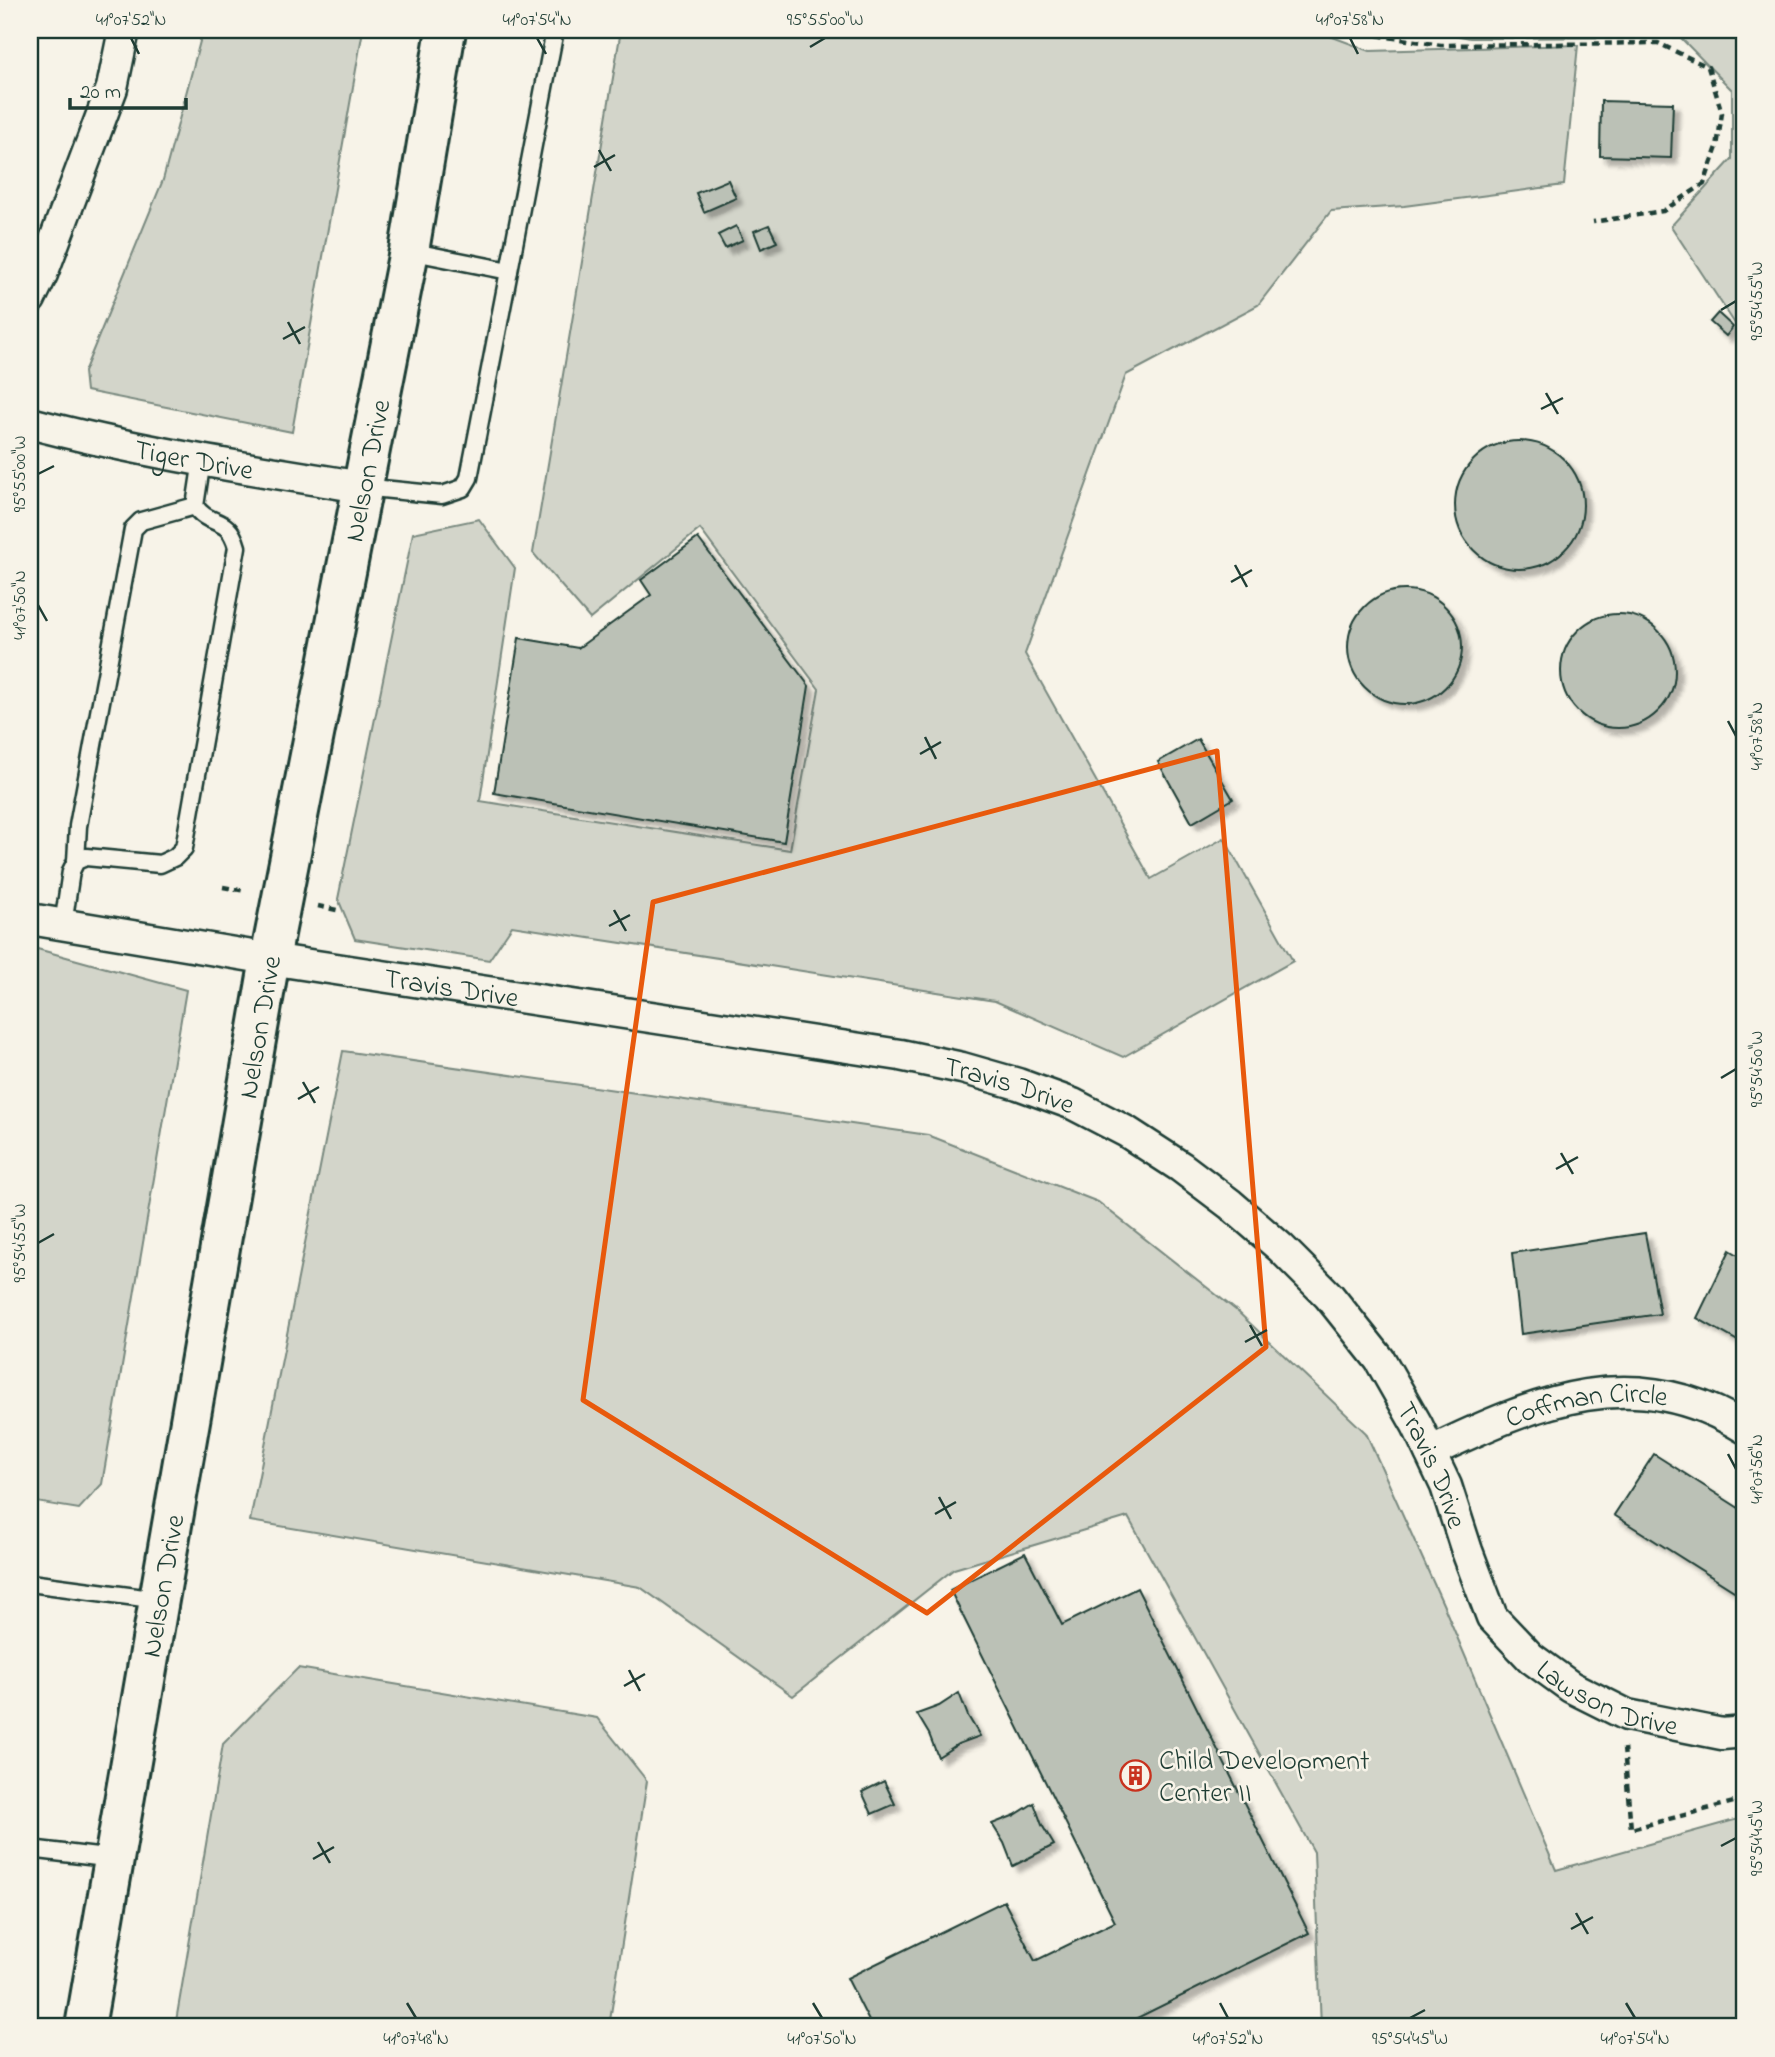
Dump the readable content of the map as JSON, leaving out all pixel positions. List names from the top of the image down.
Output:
{
  "streets": {
    "street": [
      "Tiger Drive",
      "Nelson Drive",
      "Travis Drive",
      "Coffman Circle",
      "Lawson Drive"
    ]
  },
  "crossings": [
    ["Tiger Drive", "Nelson Drive"],
    ["Nelson Drive", "Travis Drive"],
    ["Travis Drive", "Coffman Circle"],
    ["Travis Drive", "Lawson Drive"]
  ],
  "places": {
    "building": ["Child Development Center II"]
  },
  "scale_bar": "20 m",
  "coordinates": [
    "41°07'52\"N",
    "41°07'54\"N",
    "95°55'00\"W",
    "41°07'58\"N",
    "95°54'55\"W",
    "41°07'50\"N",
    "95°54'50\"W",
    "41°07'56\"N",
    "95°54'45\"W",
    "41°07'48\"N"
  ]
}
